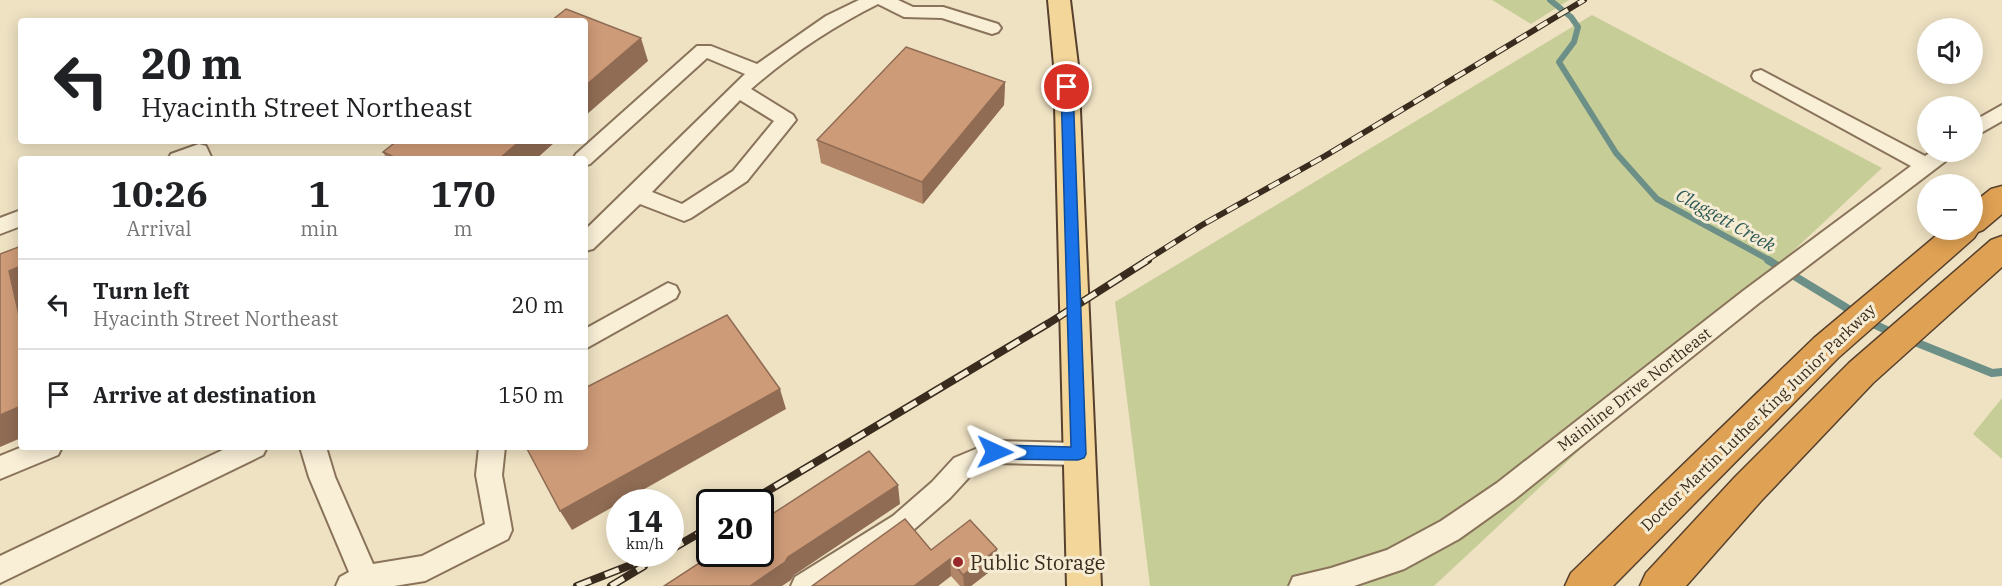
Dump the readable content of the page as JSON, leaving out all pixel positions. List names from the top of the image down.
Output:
{
  "streets": {
    "highway": ["Doctor Martin Luther King Junior Parkway"],
    "street": ["Mainline Drive Northeast"]
  },
  "water": ["Claggett Creek"],
  "places": ["Public Storage"],
  "page": {
    "map_buttons": ["+", "−"],
    "turn": ["20 m", "Hyacinth Street Northeast"],
    "eta": [
      "10:26",
      "Arrival",
      "1",
      "min",
      "170",
      "m"
    ],
    "list": [
      {
        "name": "Turn left",
        "note": "Hyacinth Street Northeast",
        "value": "20 m"
      },
      {
        "name": "Arrive at destination",
        "value": "150 m"
      }
    ],
    "speed": "14 km/h",
    "limit": "20"
  }
}
